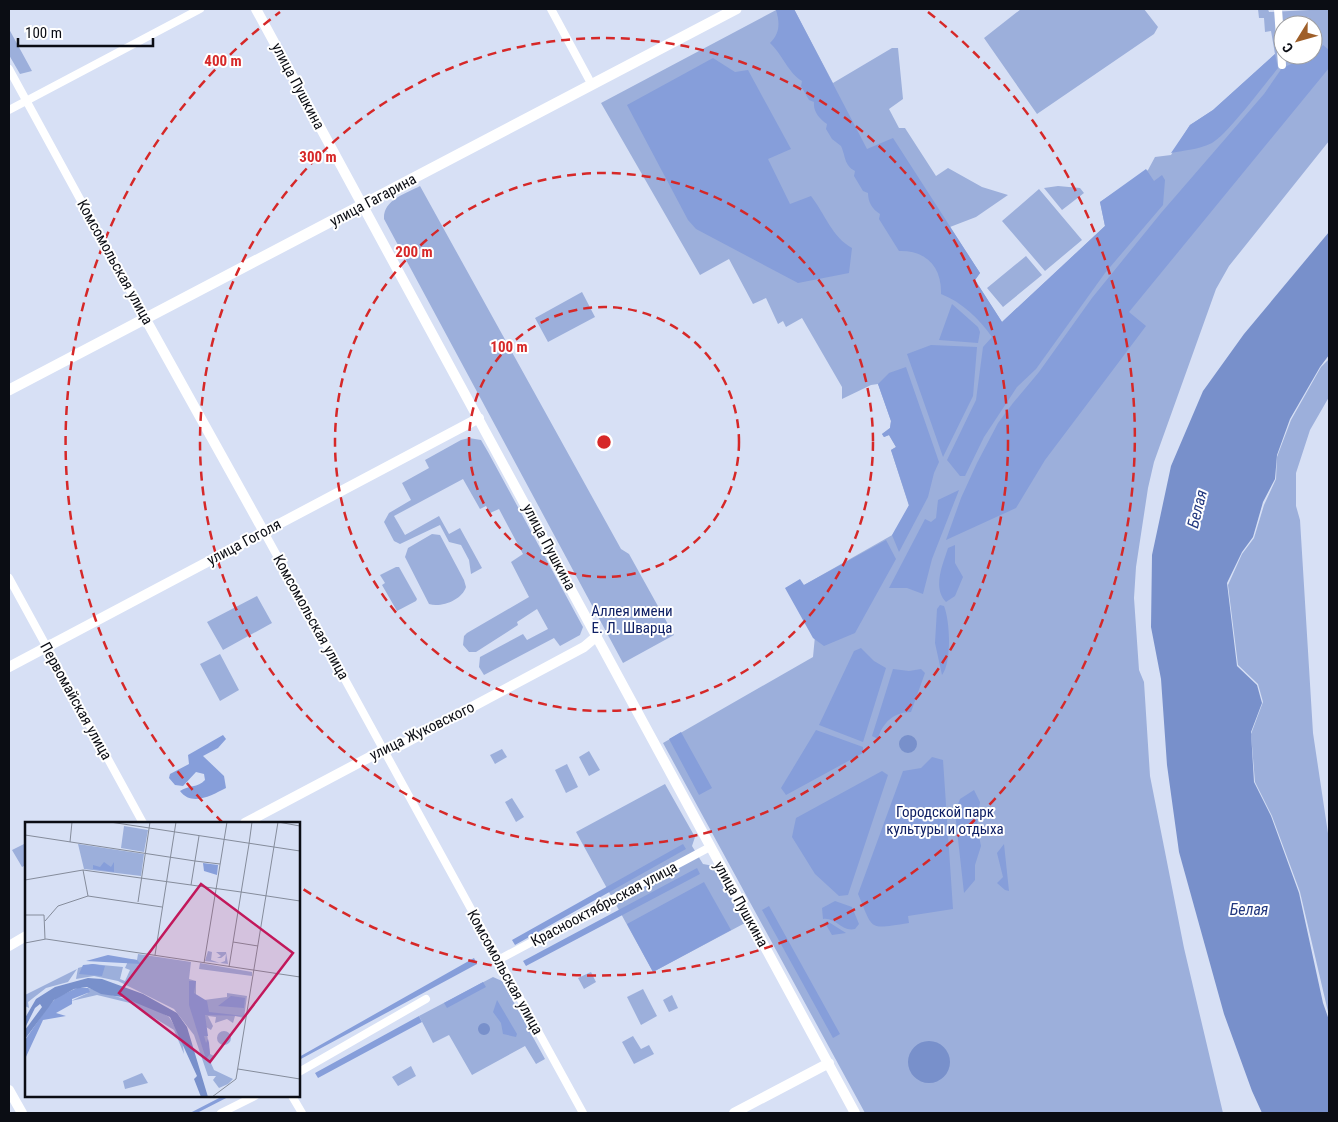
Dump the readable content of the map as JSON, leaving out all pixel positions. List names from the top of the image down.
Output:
{
  "streets": {
    "main road": [
      "улица Пушкина",
      "улица Гагарина",
      "Комсомольская улица",
      "улица Гоголя",
      "улица Жуковского"
    ],
    "street": ["Первомайская улица", "Краснооктябрьская улица"]
  },
  "crossings": [
    ["улица Пушкина", "улица Гагарина"],
    ["улица Пушкина", "улица Гоголя"],
    ["улица Пушкина", "улица Жуковского"],
    ["улица Пушкина", "Краснооктябрьская улица"],
    ["улица Гагарина", "Комсомольская улица"],
    ["Комсомольская улица", "улица Гоголя"],
    ["Комсомольская улица", "улица Жуковского"],
    ["Комсомольская улица", "Краснооктябрьская улица"],
    ["улица Гоголя", "Первомайская улица"]
  ],
  "water": ["Белая"],
  "parks": ["Аллея имени Е. Л. Шварца", "Городской парк культуры и отдыха"],
  "scale_bar": "100 m",
  "north": "bottom left",
  "rings": [
    "400 m",
    "300 m",
    "200 m",
    "100 m"
  ]
}
